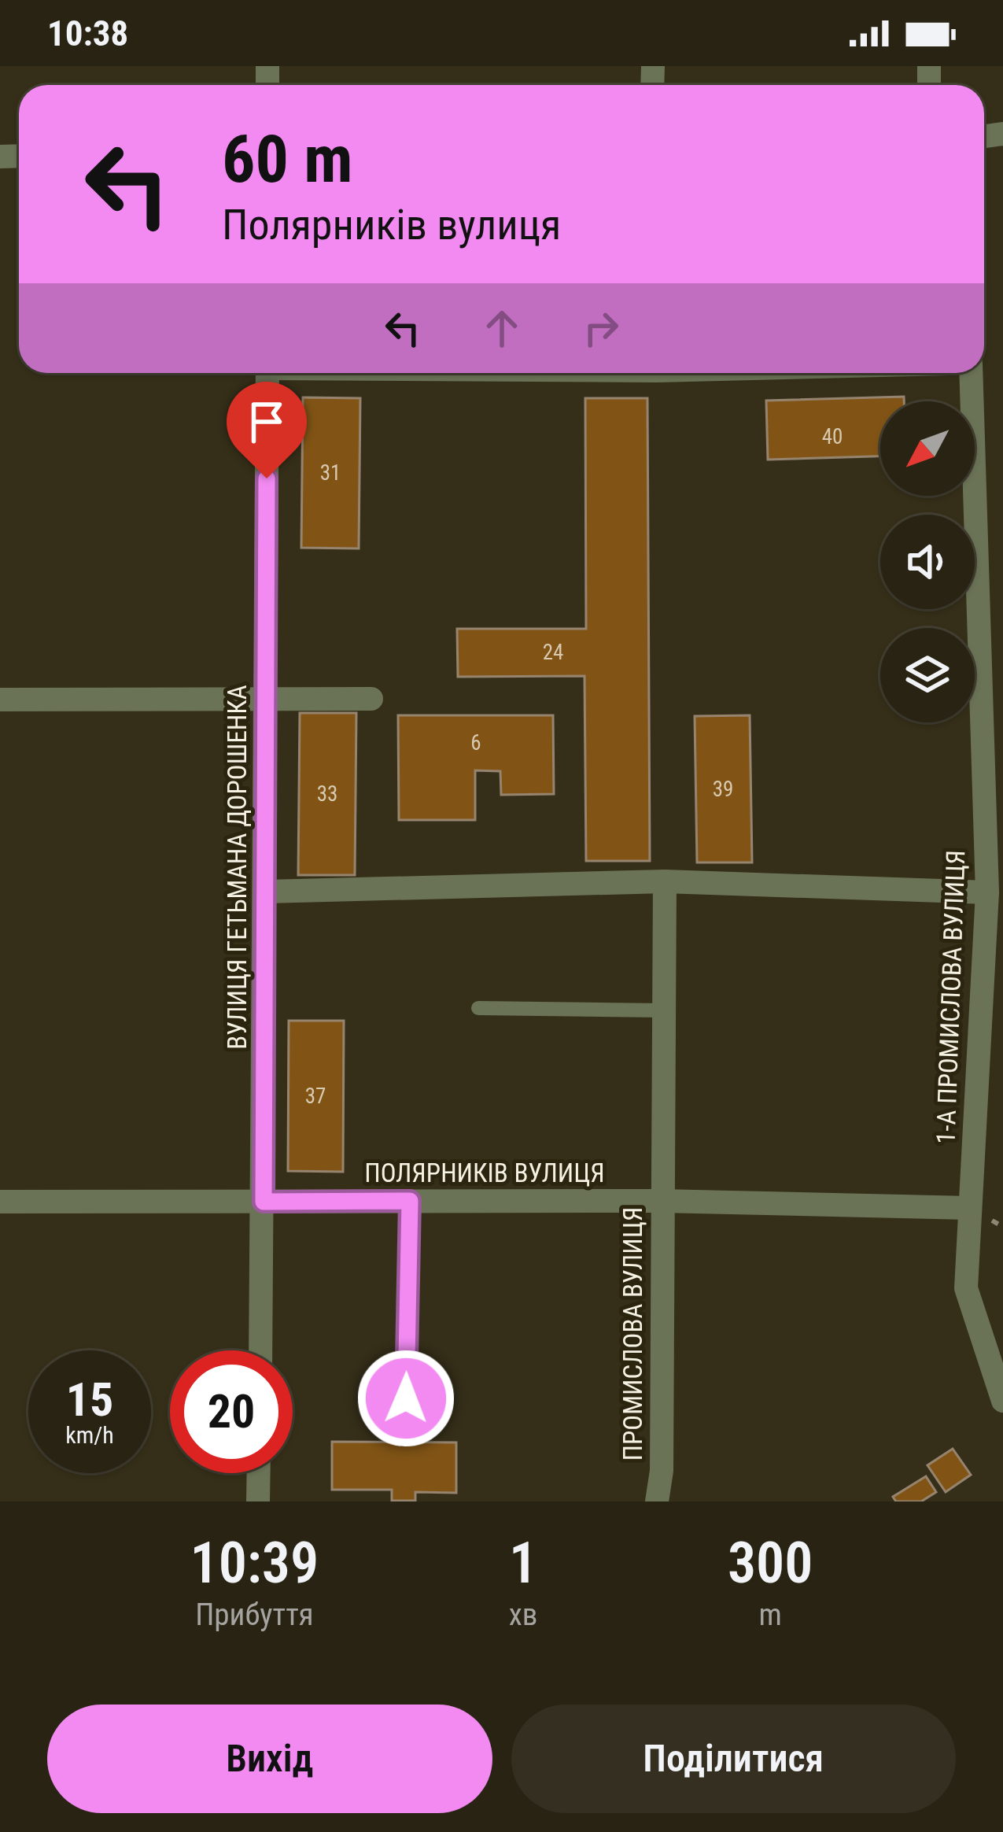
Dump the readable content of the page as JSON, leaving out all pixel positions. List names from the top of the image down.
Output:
{
  "streets": {
    "street": [
      "ВУЛИЦЯ ГЕТЬМАНА ДОРОШЕНКА",
      "1-А ПРОМИСЛОВА ВУЛИЦЯ",
      "ПОЛЯРНИКІВ ВУЛИЦЯ",
      "ПРОМИСЛОВА ВУЛИЦЯ"
    ]
  },
  "crossings": [
    ["ВУЛИЦЯ ГЕТЬМАНА ДОРОШЕНКА", "ПОЛЯРНИКІВ ВУЛИЦЯ"],
    ["1-А ПРОМИСЛОВА ВУЛИЦЯ", "ПОЛЯРНИКІВ ВУЛИЦЯ"],
    ["ПОЛЯРНИКІВ ВУЛИЦЯ", "ПРОМИСЛОВА ВУЛИЦЯ"]
  ],
  "house_numbers": [
    "40",
    "31",
    "24",
    "6",
    "39",
    "33",
    "37"
  ],
  "north": "bottom left",
  "page": {
    "status": "10:38",
    "turn": ["60 m", "Полярників вулиця"],
    "speed": "15 km/h",
    "limit": "20",
    "eta": [
      "10:39",
      "Прибуття",
      "1",
      "хв",
      "300",
      "m"
    ],
    "buttons": ["Вихід", "Поділитися"]
  }
}
